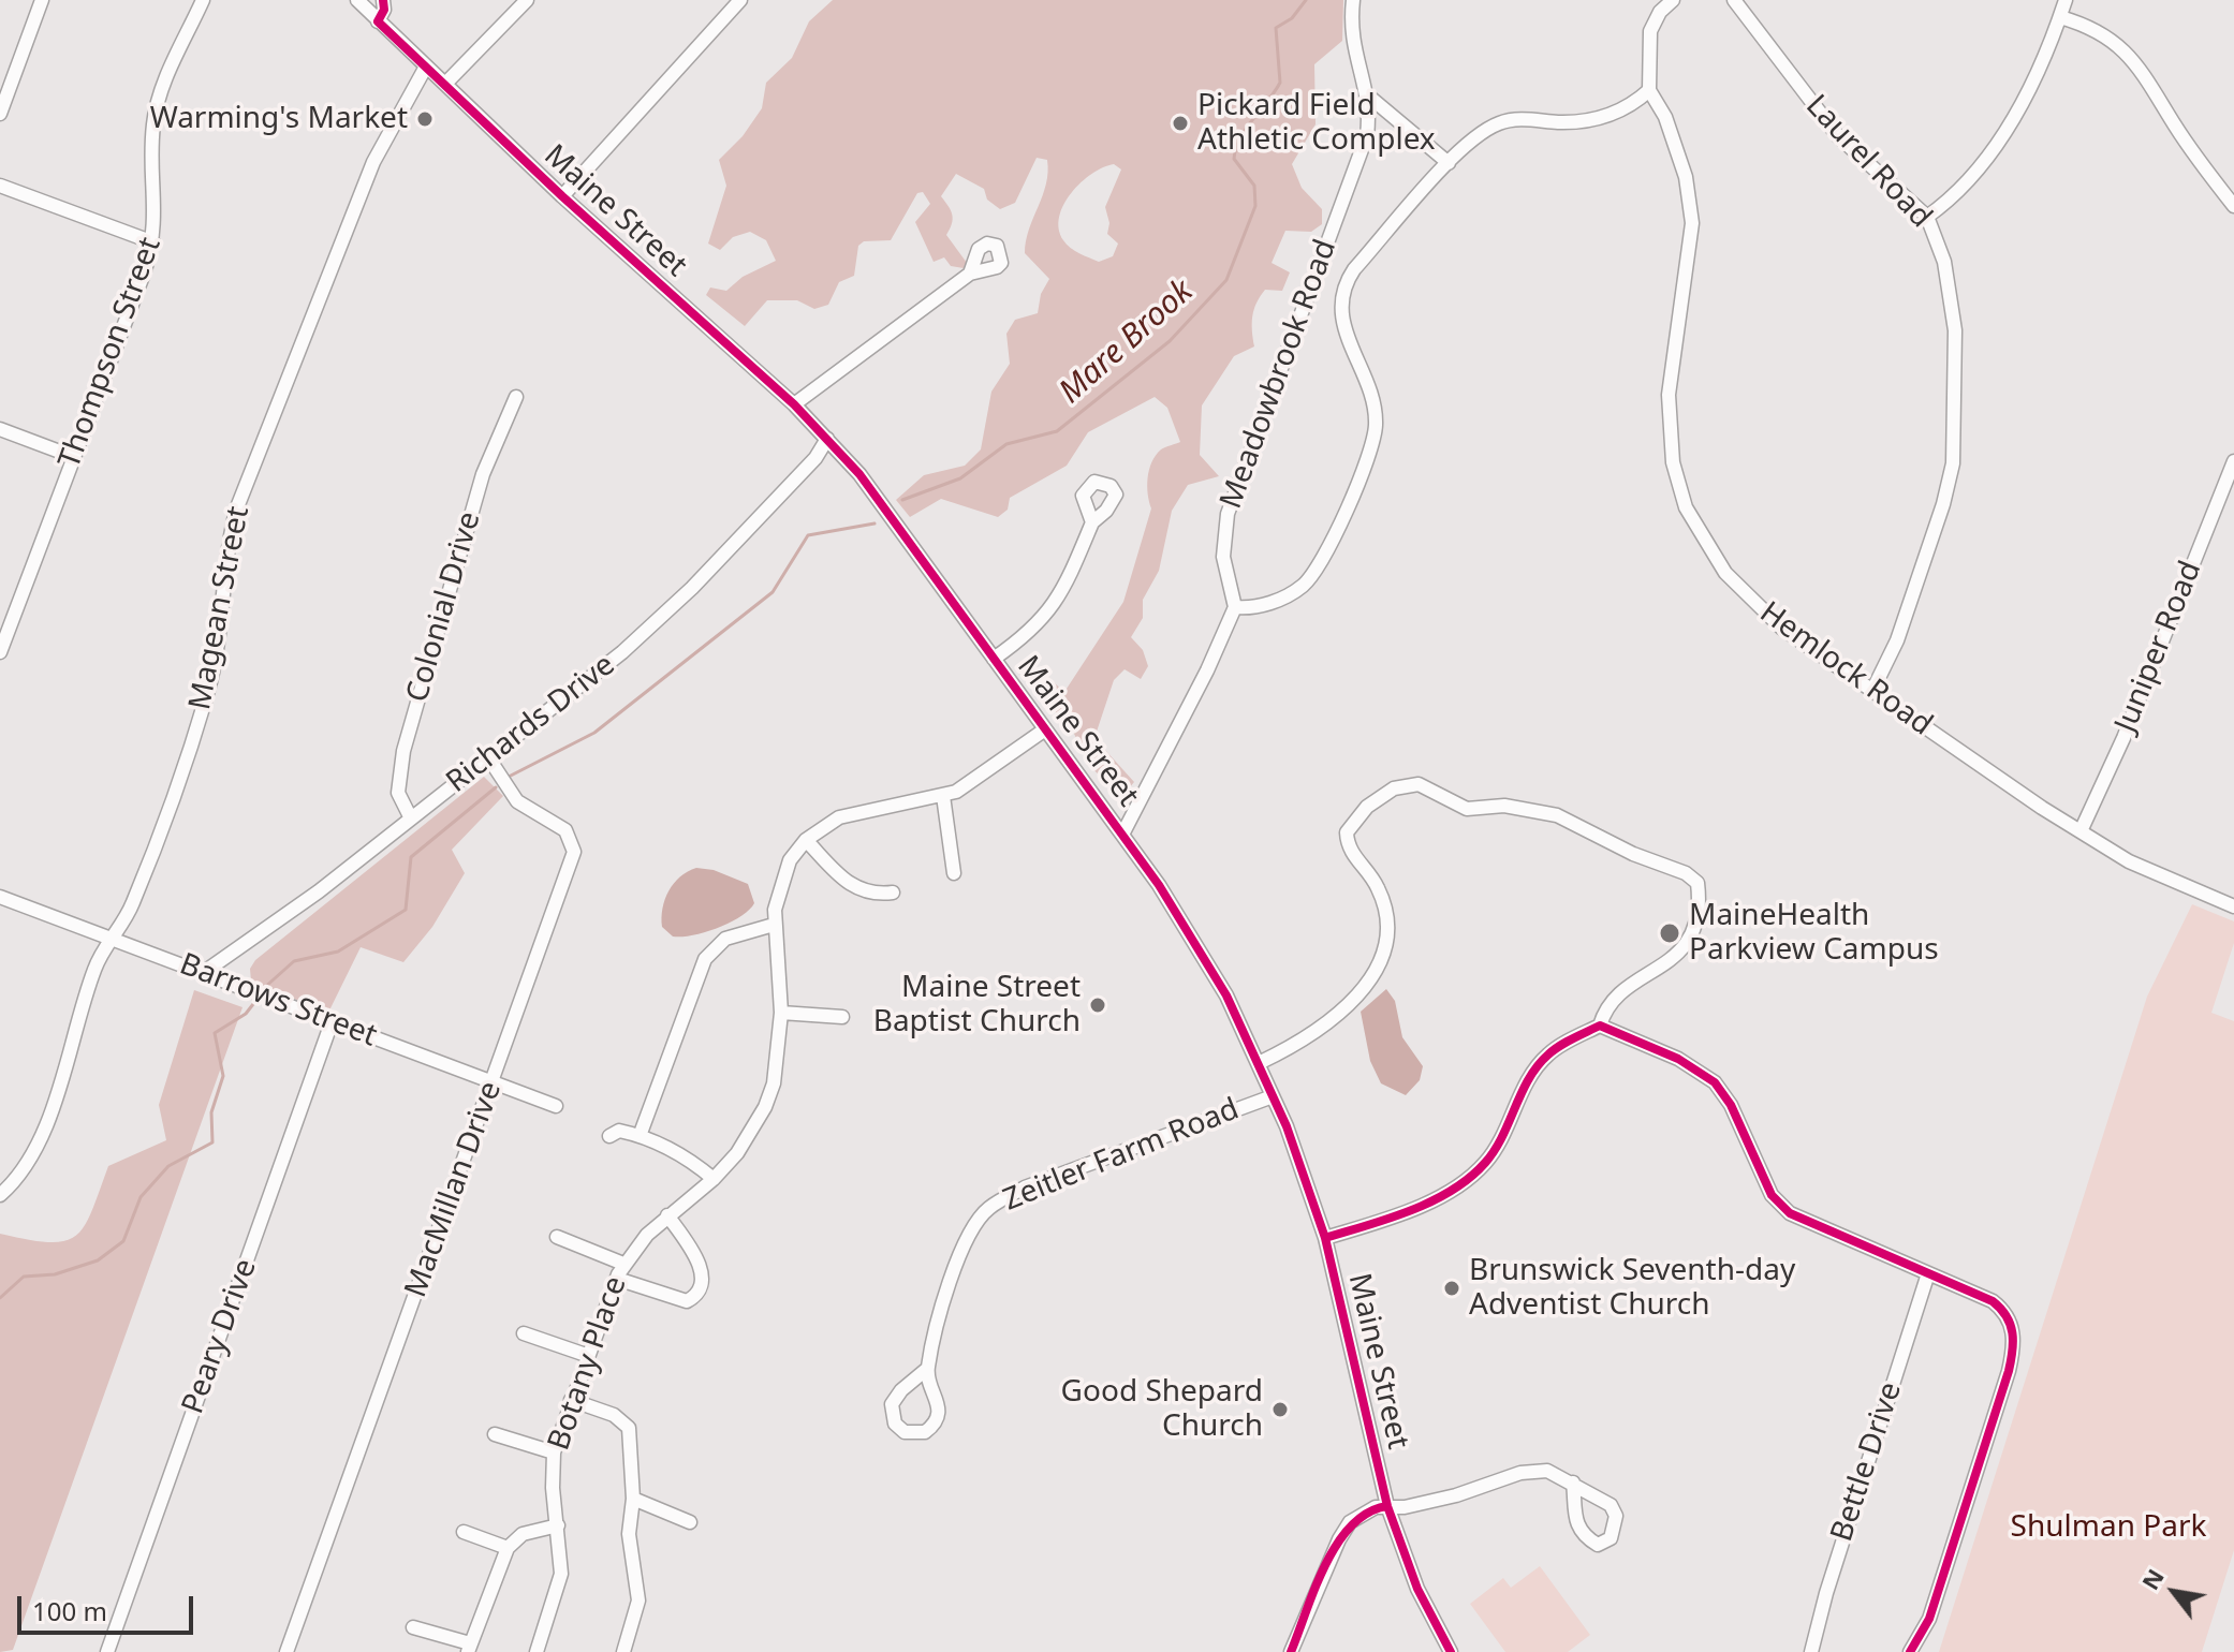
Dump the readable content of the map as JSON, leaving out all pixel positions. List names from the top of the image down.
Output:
{
  "streets": {
    "street": [
      "Laurel Road",
      "Maine Street",
      "Thompson Street",
      "Meadowbrook Road",
      "Colonial Drive",
      "Magean Street",
      "Juniper Road",
      "Hemlock Road",
      "Richards Drive",
      "Barrows Street",
      "Zeitler Farm Road",
      "MacMillan Drive",
      "Peary Drive",
      "Botany Place",
      "Bettle Drive"
    ]
  },
  "crossings": [
    ["Laurel Road", "Hemlock Road"],
    ["Maine Street", "Magean Street"],
    ["Maine Street", "Richards Drive"],
    ["Maine Street", "Zeitler Farm Road"],
    ["Maine Street", "Botany Place"],
    ["Colonial Drive", "Richards Drive"],
    ["Magean Street", "Barrows Street"],
    ["Juniper Road", "Hemlock Road"],
    ["Richards Drive", "Barrows Street"],
    ["Richards Drive", "MacMillan Drive"],
    ["Barrows Street", "MacMillan Drive"],
    ["Barrows Street", "Peary Drive"]
  ],
  "water": ["Mare Brook"],
  "parks": ["Shulman Park"],
  "places": [
    "Warming's Market",
    "Pickard Field Athletic Complex",
    "MaineHealth Parkview Campus",
    "Maine Street Baptist Church",
    "Brunswick Seventh-day Adventist Church",
    "Good Shepard Church"
  ],
  "scale_bar": "100 m",
  "north": "top left"
}
